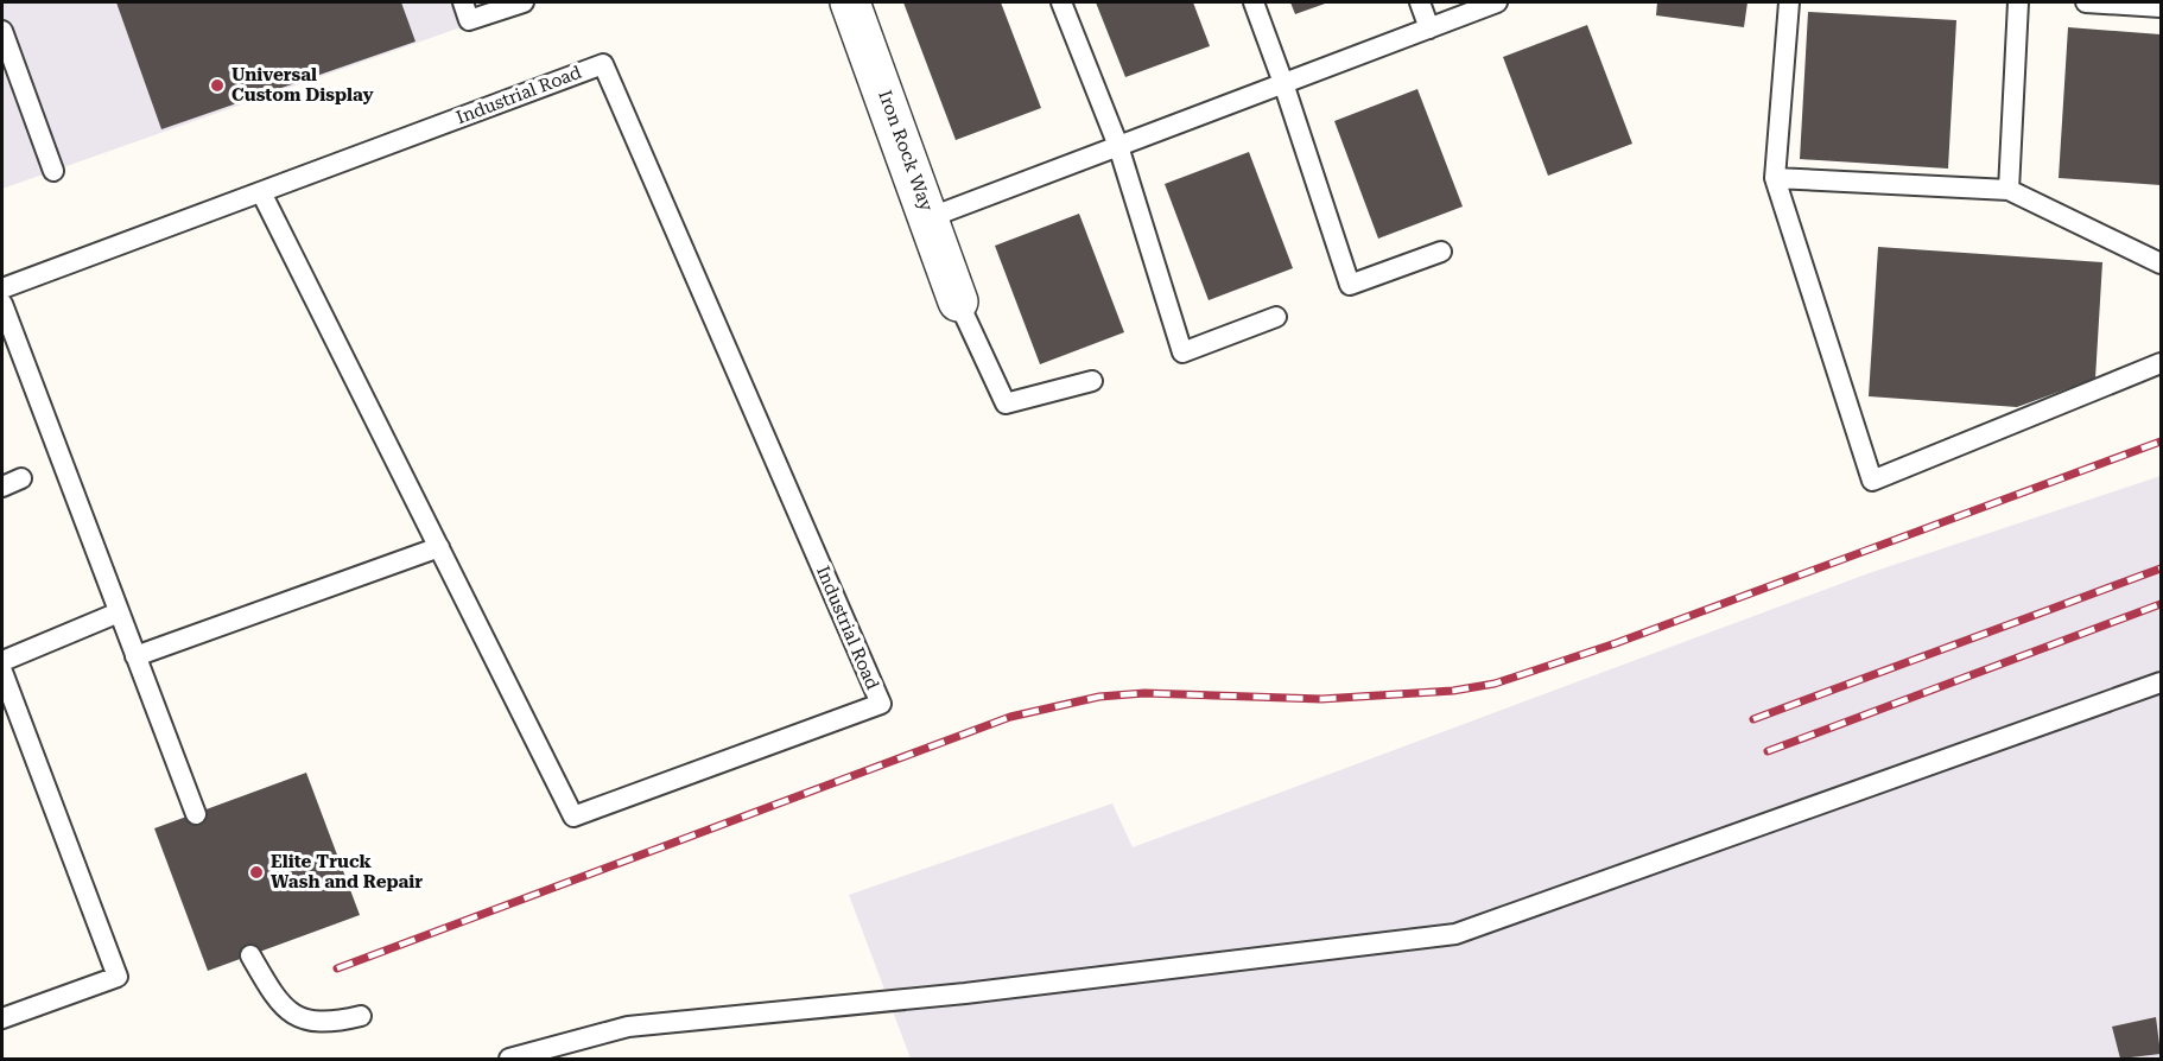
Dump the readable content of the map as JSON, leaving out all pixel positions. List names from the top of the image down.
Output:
{
  "streets": {
    "street": ["Iron Rock Way"],
    "lane": ["Industrial Road"]
  },
  "places": ["Universal Custom Display", "Elite Truck Wash and Repair"]
}
